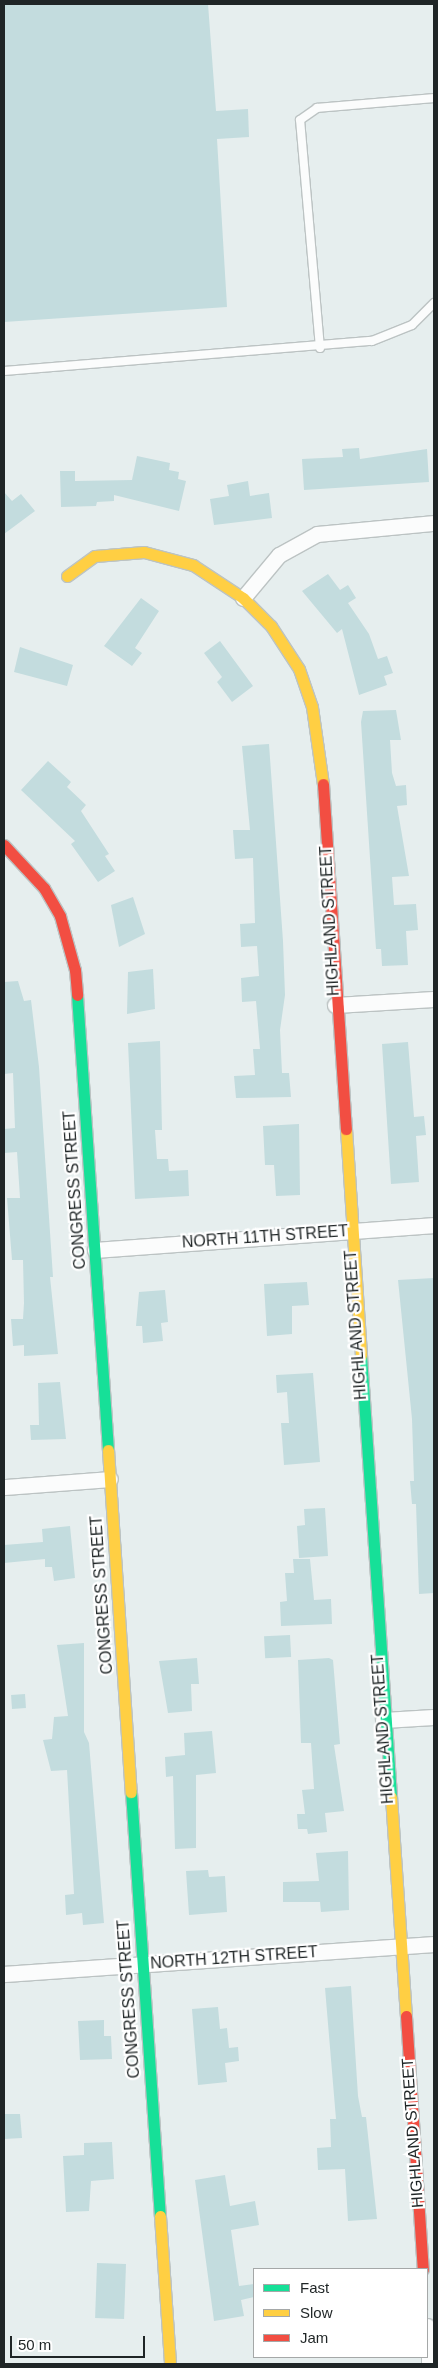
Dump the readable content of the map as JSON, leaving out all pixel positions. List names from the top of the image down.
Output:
{
  "streets": {
    "street": [
      "HIGHLAND STREET",
      "CONGRESS STREET",
      "NORTH 11TH STREET",
      "NORTH 12TH STREET"
    ]
  },
  "crossings": [
    ["HIGHLAND STREET", "NORTH 11TH STREET"],
    ["HIGHLAND STREET", "NORTH 12TH STREET"],
    ["CONGRESS STREET", "NORTH 11TH STREET"],
    ["CONGRESS STREET", "NORTH 12TH STREET"]
  ],
  "legend": ["Fast", "Slow", "Jam"],
  "scale_bar": "50 m"
}
